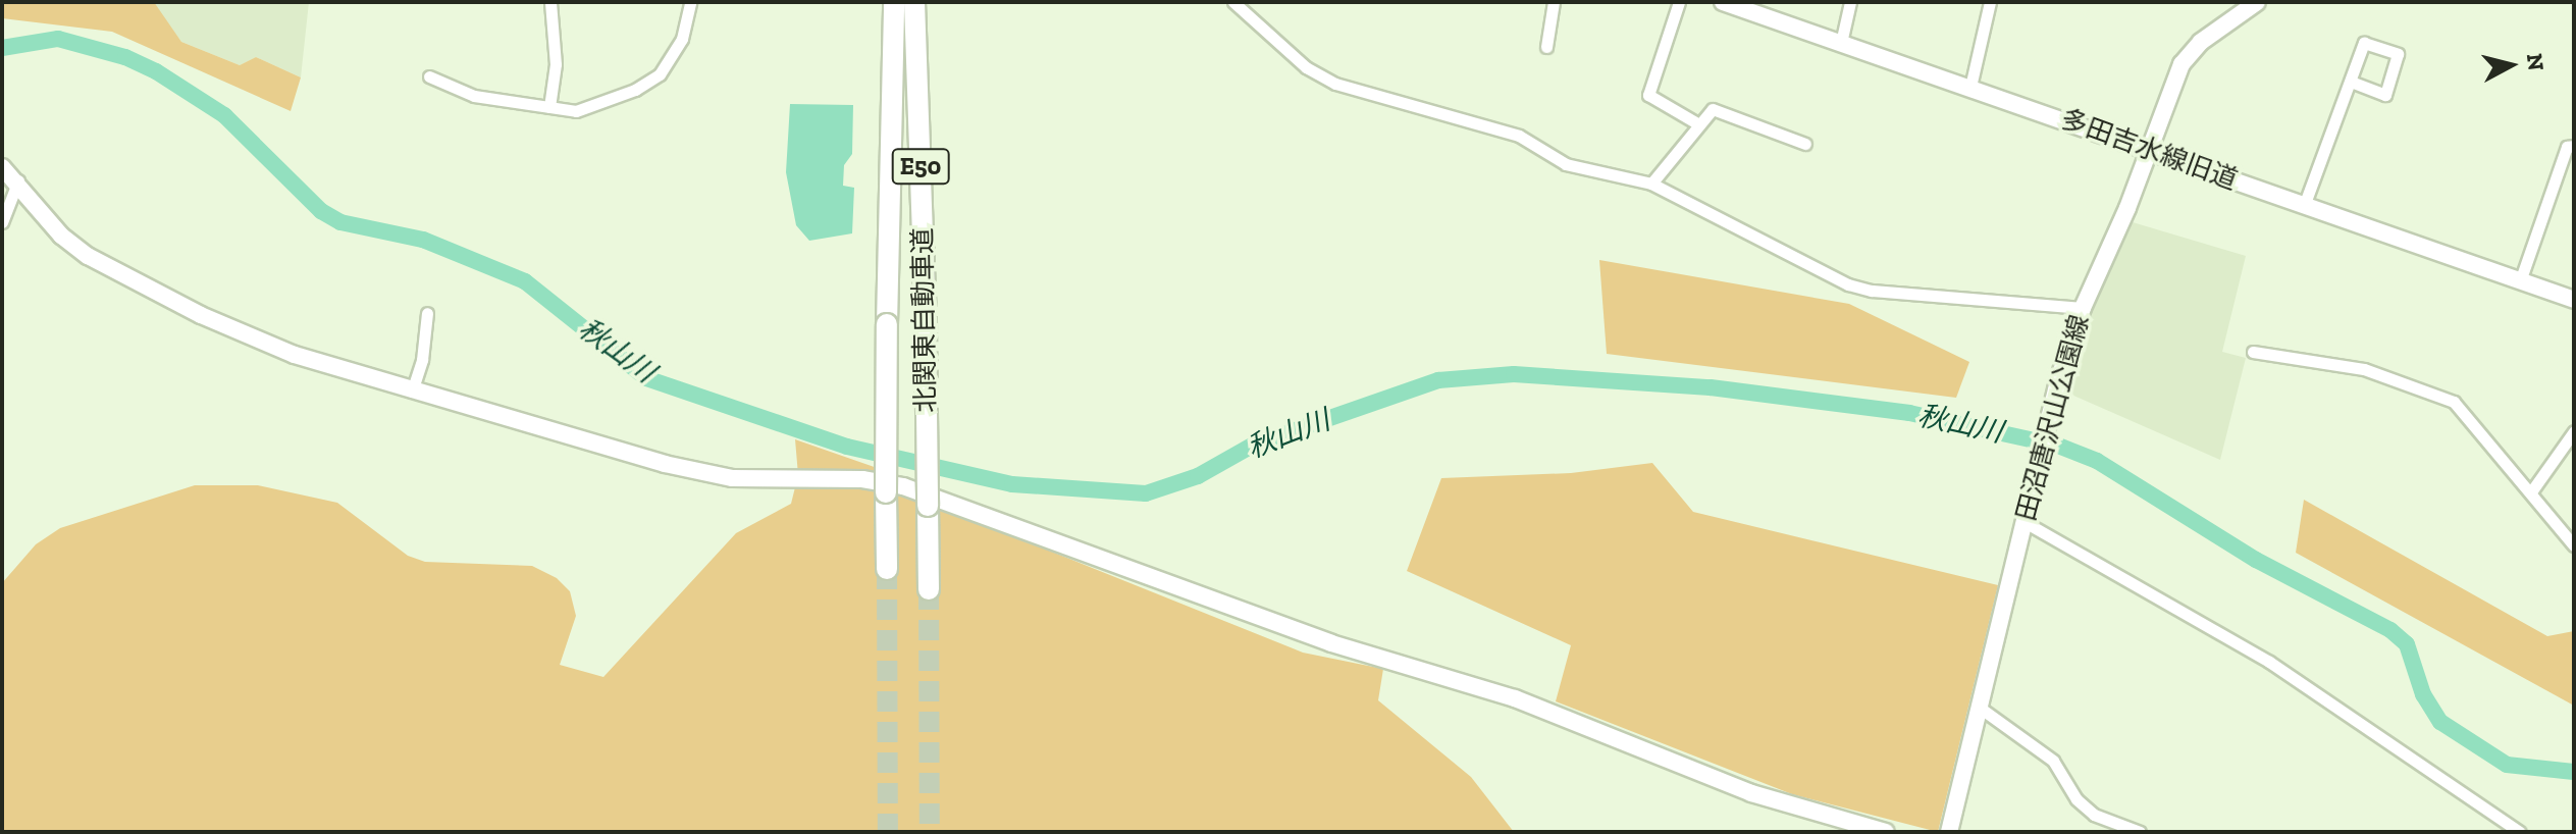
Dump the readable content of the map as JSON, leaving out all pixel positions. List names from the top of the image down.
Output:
{
  "streets": {
    "highway": ["E50", "北関東自動車道"],
    "street": ["多田吉水線旧道", "田沼唐沢山公園線"]
  },
  "crossings": [
    ["多田吉水線旧道", "田沼唐沢山公園線"]
  ],
  "water": ["秋山川"],
  "north": "right"
}
